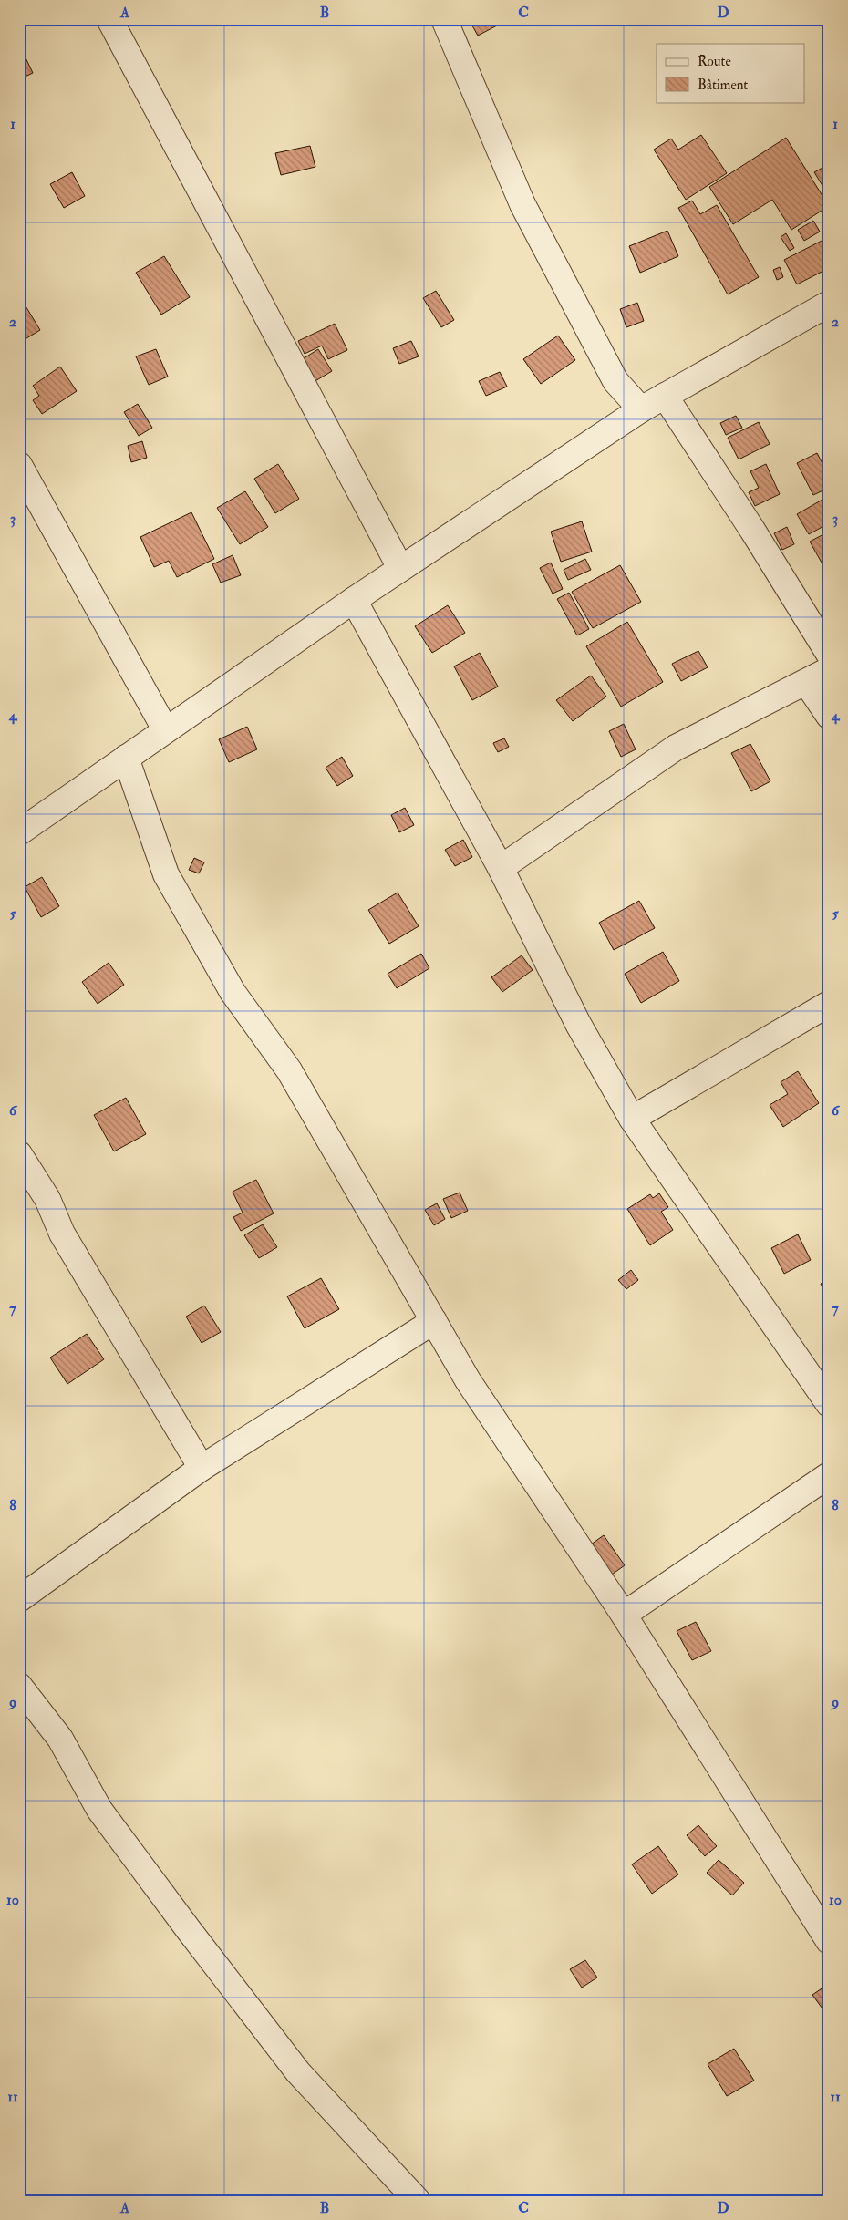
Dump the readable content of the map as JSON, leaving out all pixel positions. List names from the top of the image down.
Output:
{
  "legend": ["Route", "Bâtiment"],
  "grid": {
    "columns": [
      "A",
      "B",
      "C",
      "D"
    ],
    "rows": [
      "1",
      "2",
      "3",
      "4",
      "5",
      "6",
      "7",
      "8",
      "9",
      "10",
      "11"
    ]
  }
}
